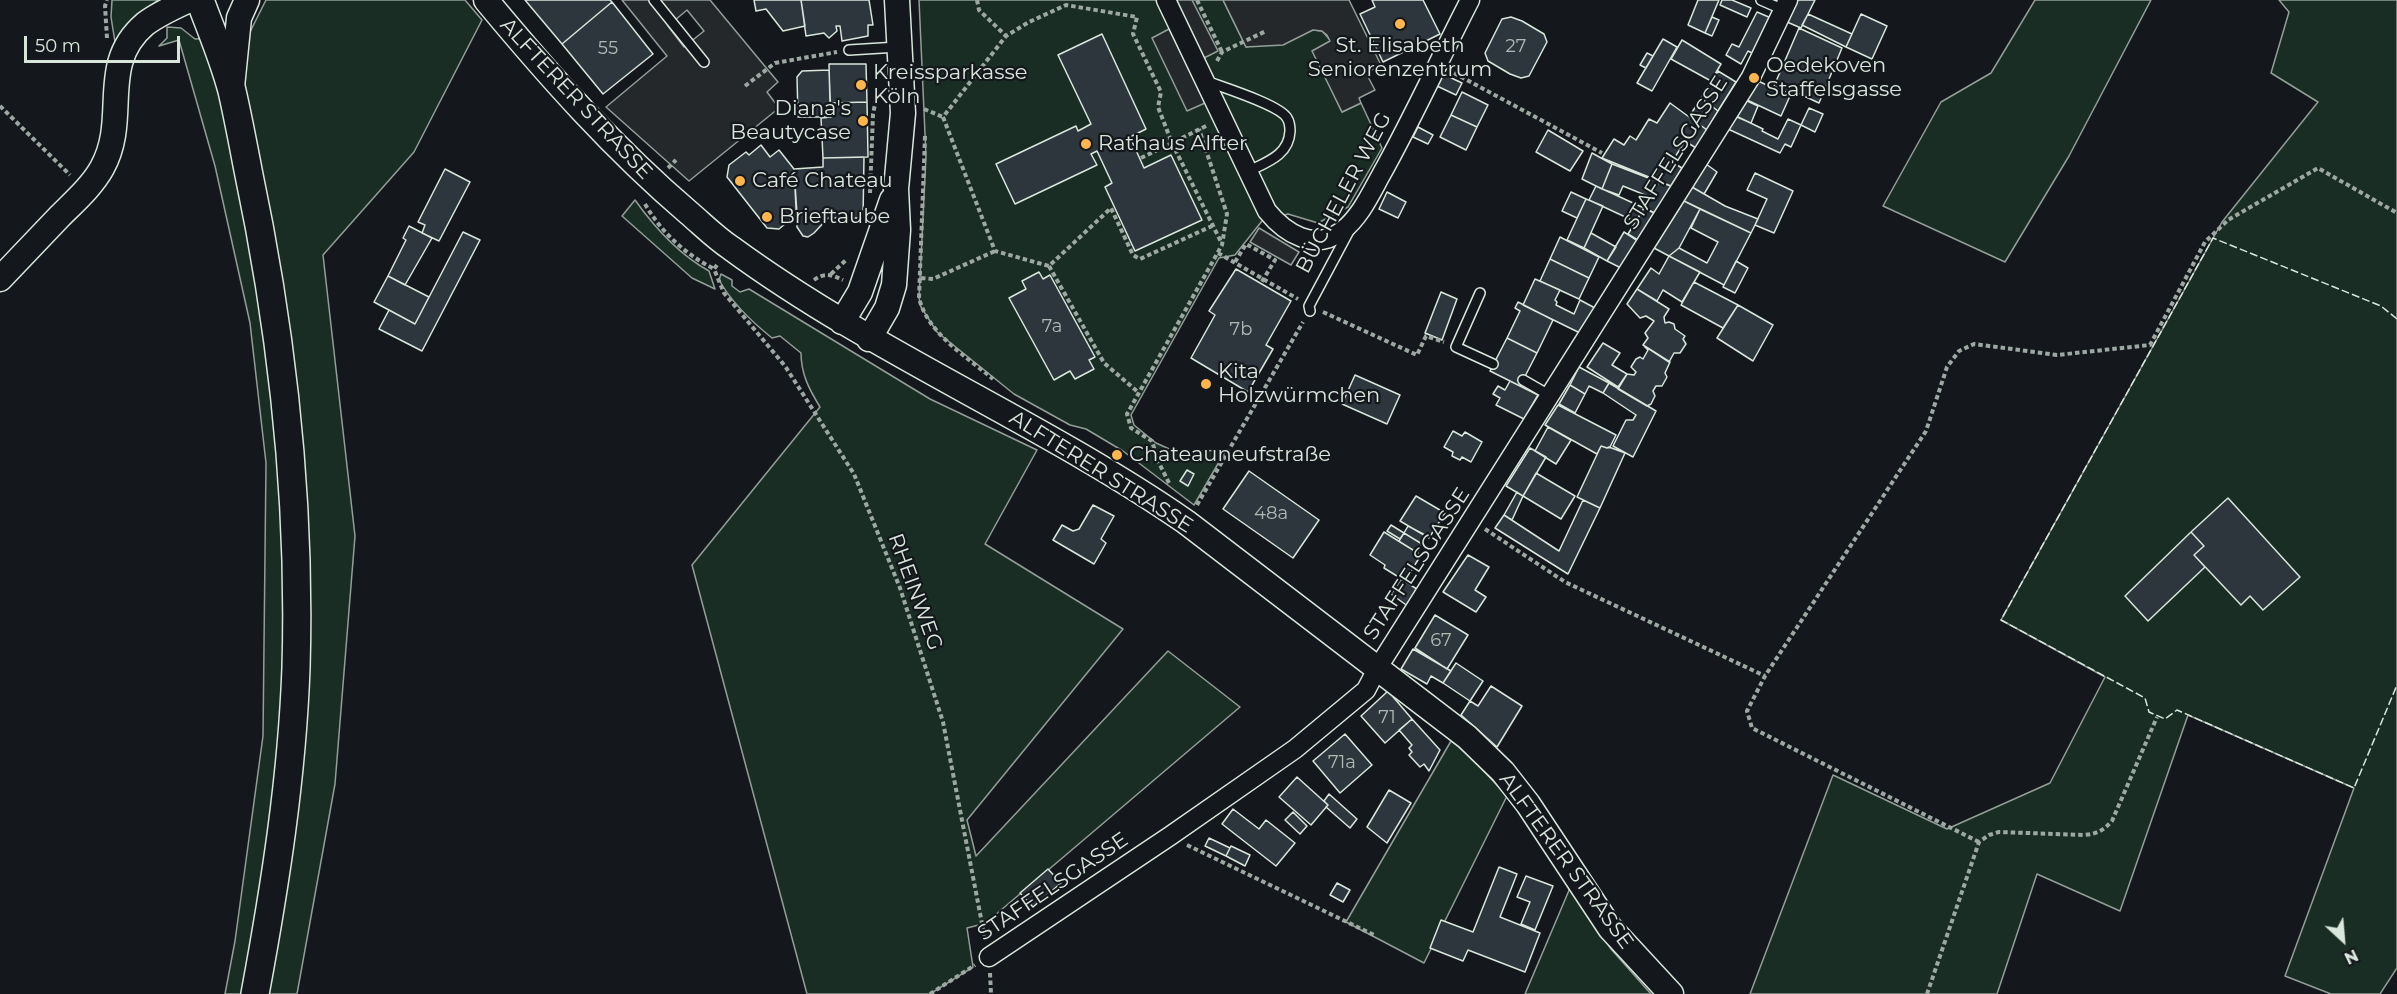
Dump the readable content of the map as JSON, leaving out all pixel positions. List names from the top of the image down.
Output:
{
  "streets": {
    "street": ["ALFTERER STRASSE", "STAFFELSGASSE", "BÜCHELER WEG"],
    "path": ["RHEINWEG"]
  },
  "crossings": [
    ["ALFTERER STRASSE", "STAFFELSGASSE"],
    ["ALFTERER STRASSE", "RHEINWEG"],
    ["STAFFELSGASSE", "RHEINWEG"]
  ],
  "places": [
    "St. Elisabeth Seniorenzentrum",
    "Oedekoven Staffelsgasse",
    "Kreissparkasse Köln",
    "Diana's Beautycase",
    "Rathaus Alfter",
    "Café Chateau",
    "Brieftaube",
    "Kita Holzwürmchen",
    "Chateauneufstraße"
  ],
  "house_numbers": [
    "27",
    "55",
    "7a",
    "7b",
    "48a",
    "67",
    "71",
    "71a"
  ],
  "scale_bar": "50 m",
  "north": "bottom right"
}
